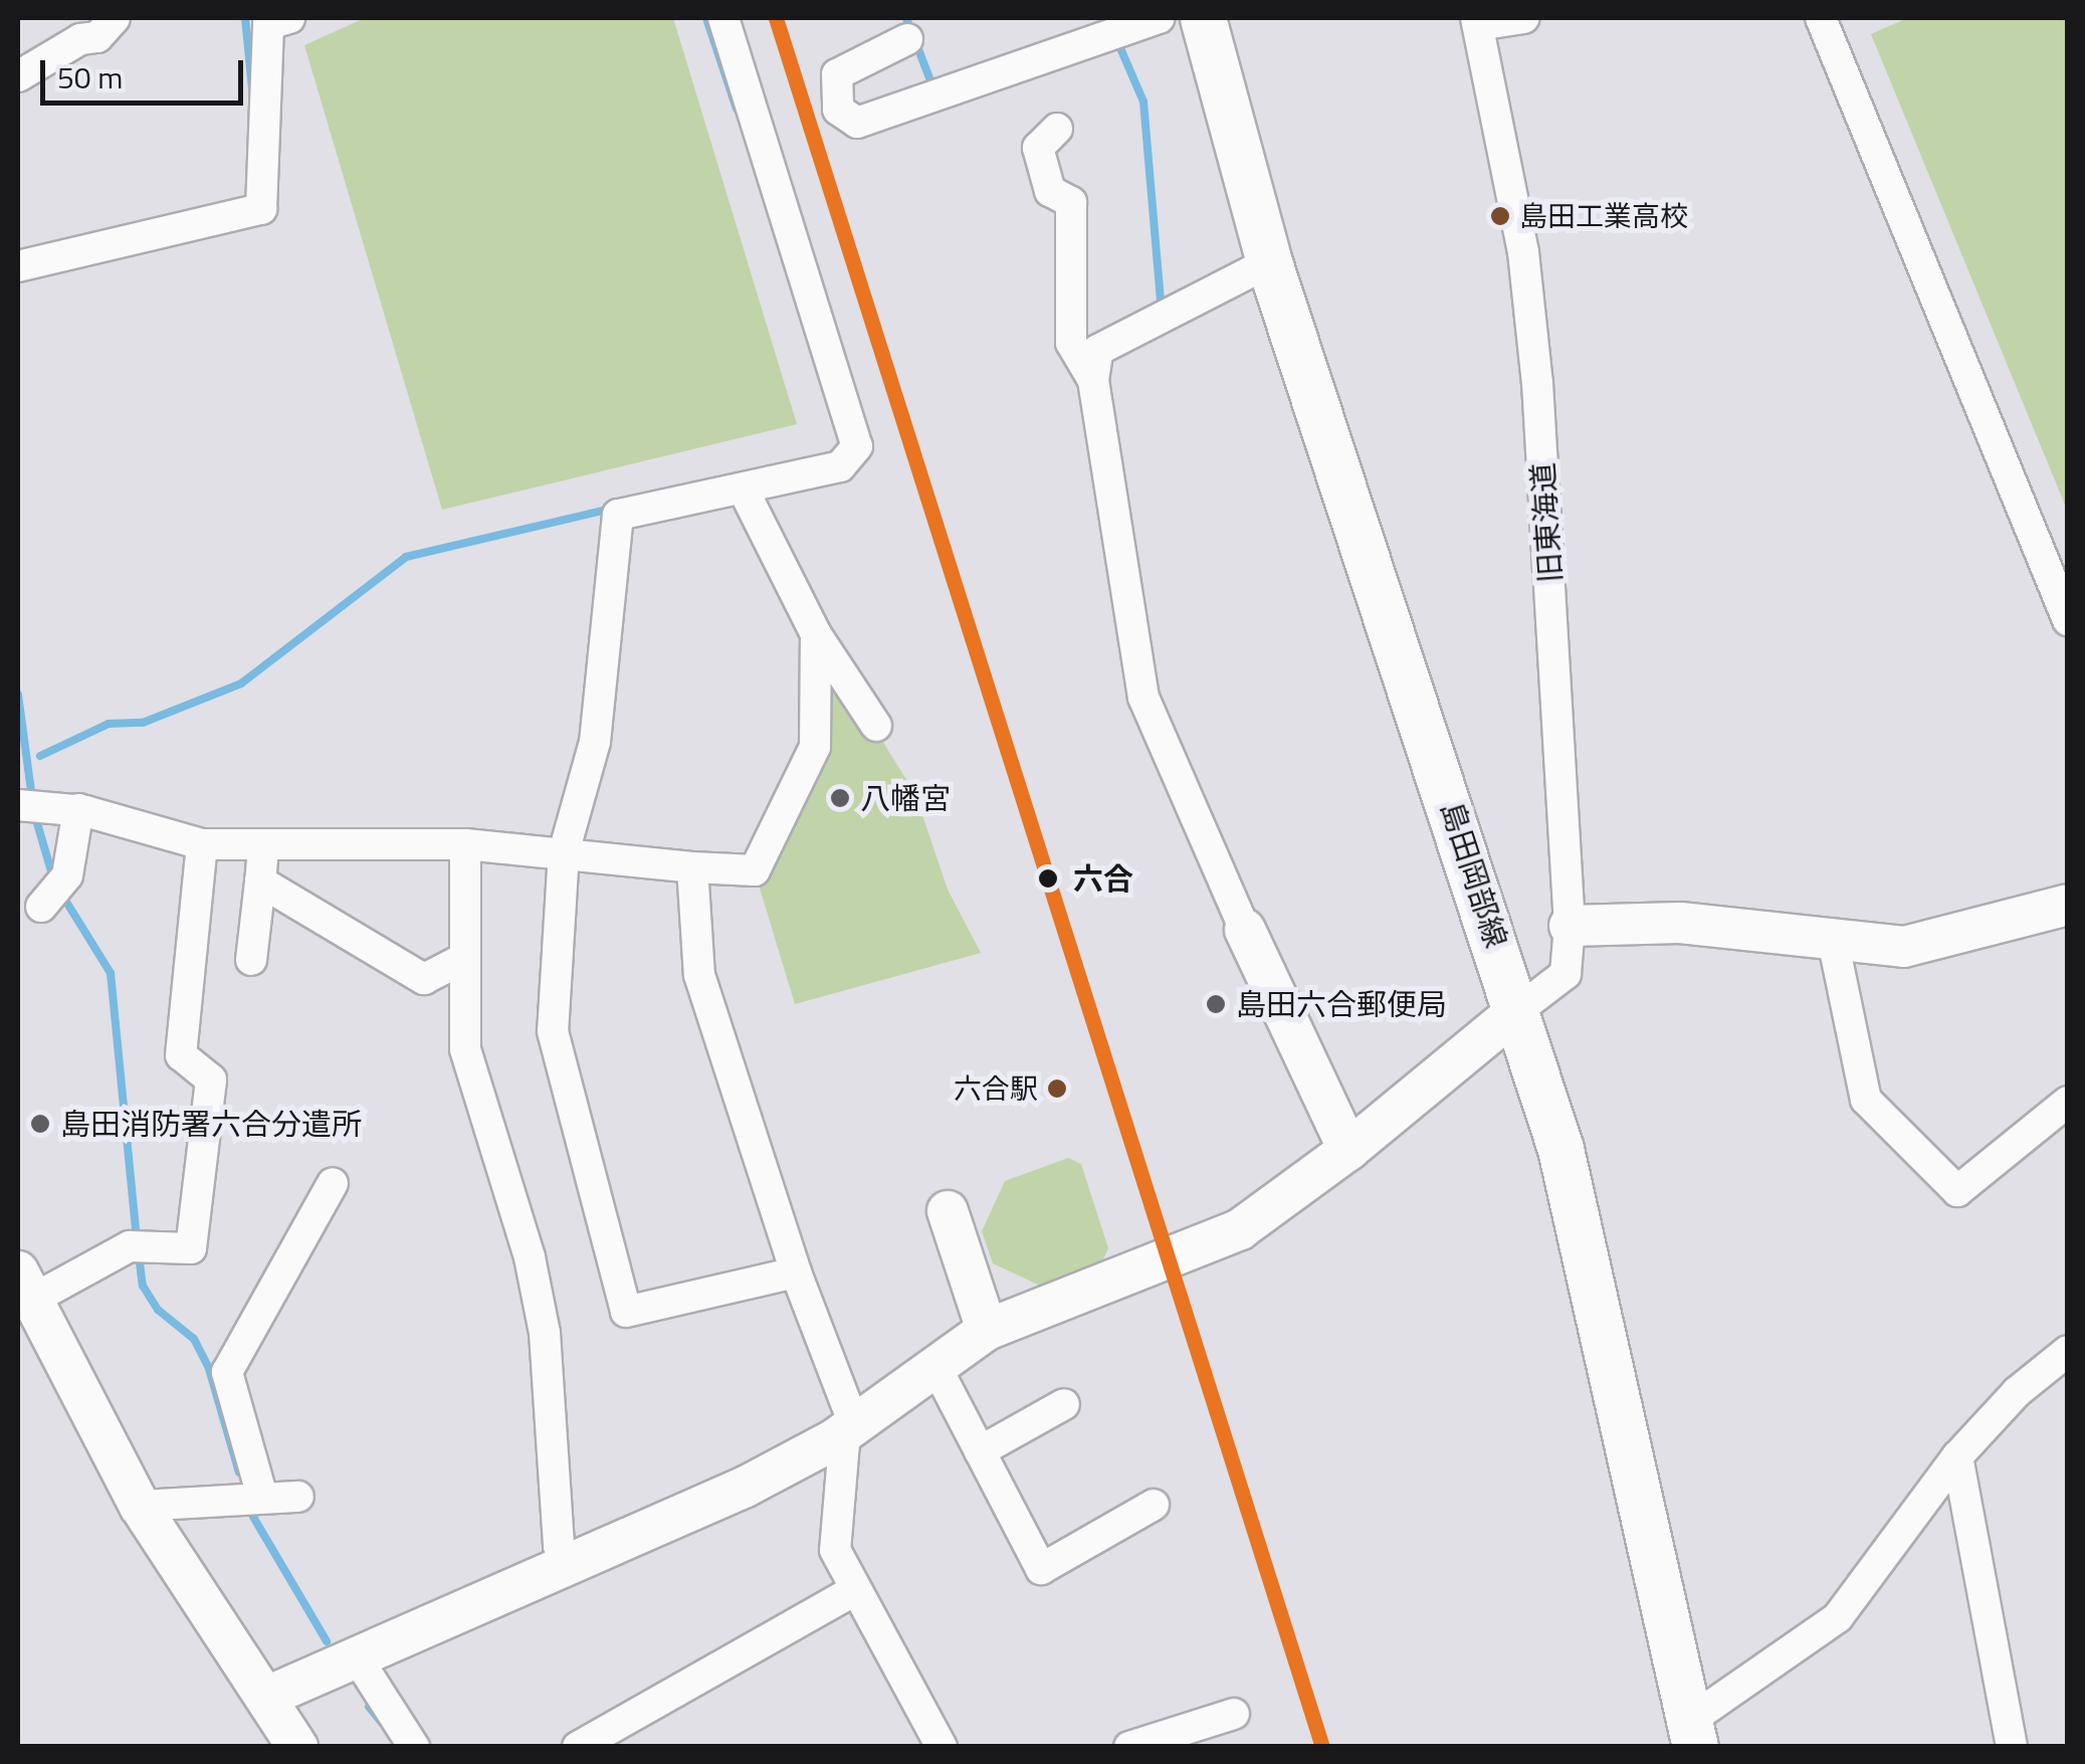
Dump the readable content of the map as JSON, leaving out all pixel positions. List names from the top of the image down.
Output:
{
  "streets": {
    "main road": ["島田岡部線"],
    "street": ["旧東海道"]
  },
  "crossings": [
    ["旧東海道", "島田岡部線"]
  ],
  "places": [
    "島田工業高校",
    "八幡宮",
    "六合",
    "島田六合郵便局",
    "六合駅",
    "島田消防署六合分遣所"
  ],
  "scale_bar": "50 m"
}
